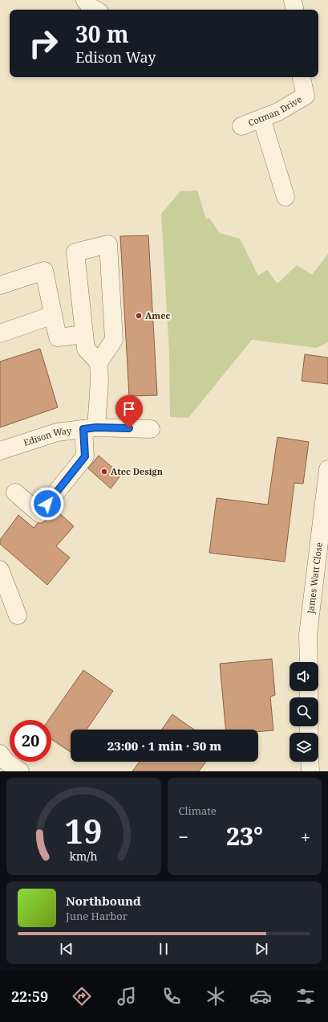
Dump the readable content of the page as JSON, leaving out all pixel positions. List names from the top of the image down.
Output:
{
  "streets": {
    "street": ["Cotman Drive", "Edison Way", "James Watt Close"]
  },
  "places": ["Amec", "Atec Design"],
  "page": {
    "turn": ["30 m", "Edison Way"],
    "limit": "20",
    "trip": "23:00 · 1 min · 50 m",
    "tile": "Climate",
    "heat": ["−", "23°", "+"],
    "song": ["Northbound", "June Harbor"],
    "tabs": "22:59",
    "gauge": ["19", "km/h"]
  }
}
